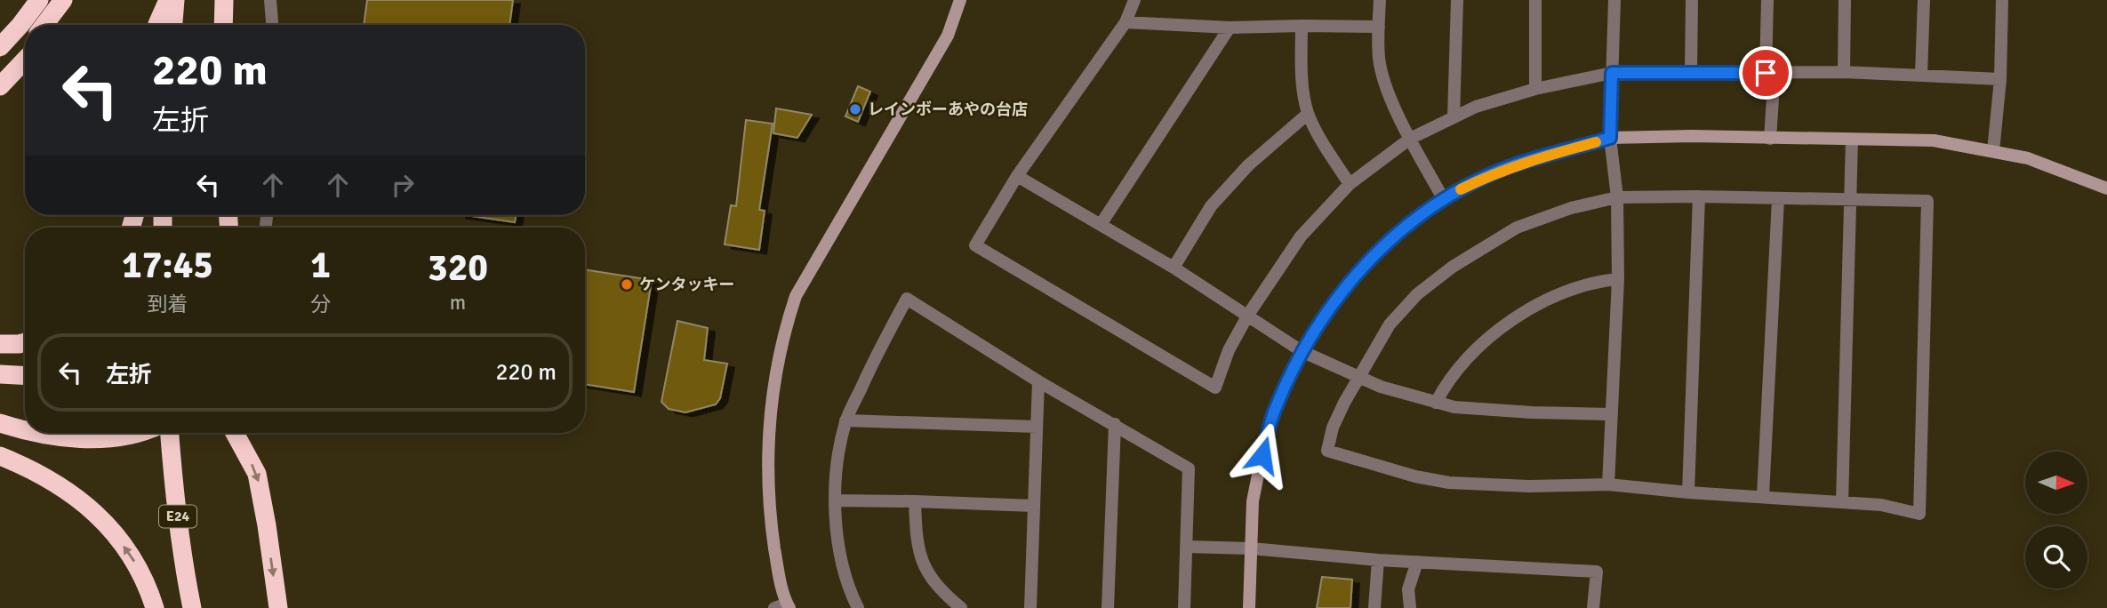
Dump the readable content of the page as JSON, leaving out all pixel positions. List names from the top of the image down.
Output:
{
  "streets": {
    "highway": ["E24"]
  },
  "places": ["レインボーあやの台店", "ケンタッキー"],
  "north": "right",
  "page": {
    "turn": ["220 m", "左折"],
    "eta": [
      "17:45",
      "到着",
      "1",
      "分",
      "320",
      "m"
    ],
    "list": [
      {
        "name": "左折",
        "value": "220 m"
      }
    ]
  }
}
